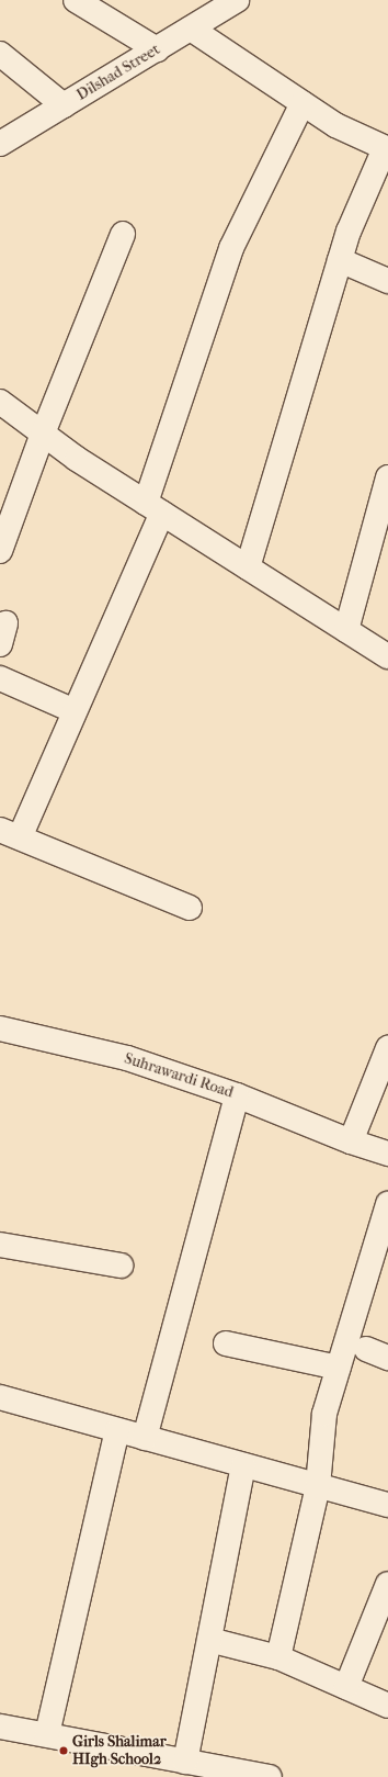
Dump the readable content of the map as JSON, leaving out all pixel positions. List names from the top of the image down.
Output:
{
  "streets": {
    "street": ["Dilshad Street", "Suhrawardi Road"]
  },
  "places": ["Girls Shalimar HIgh School2"]
}
